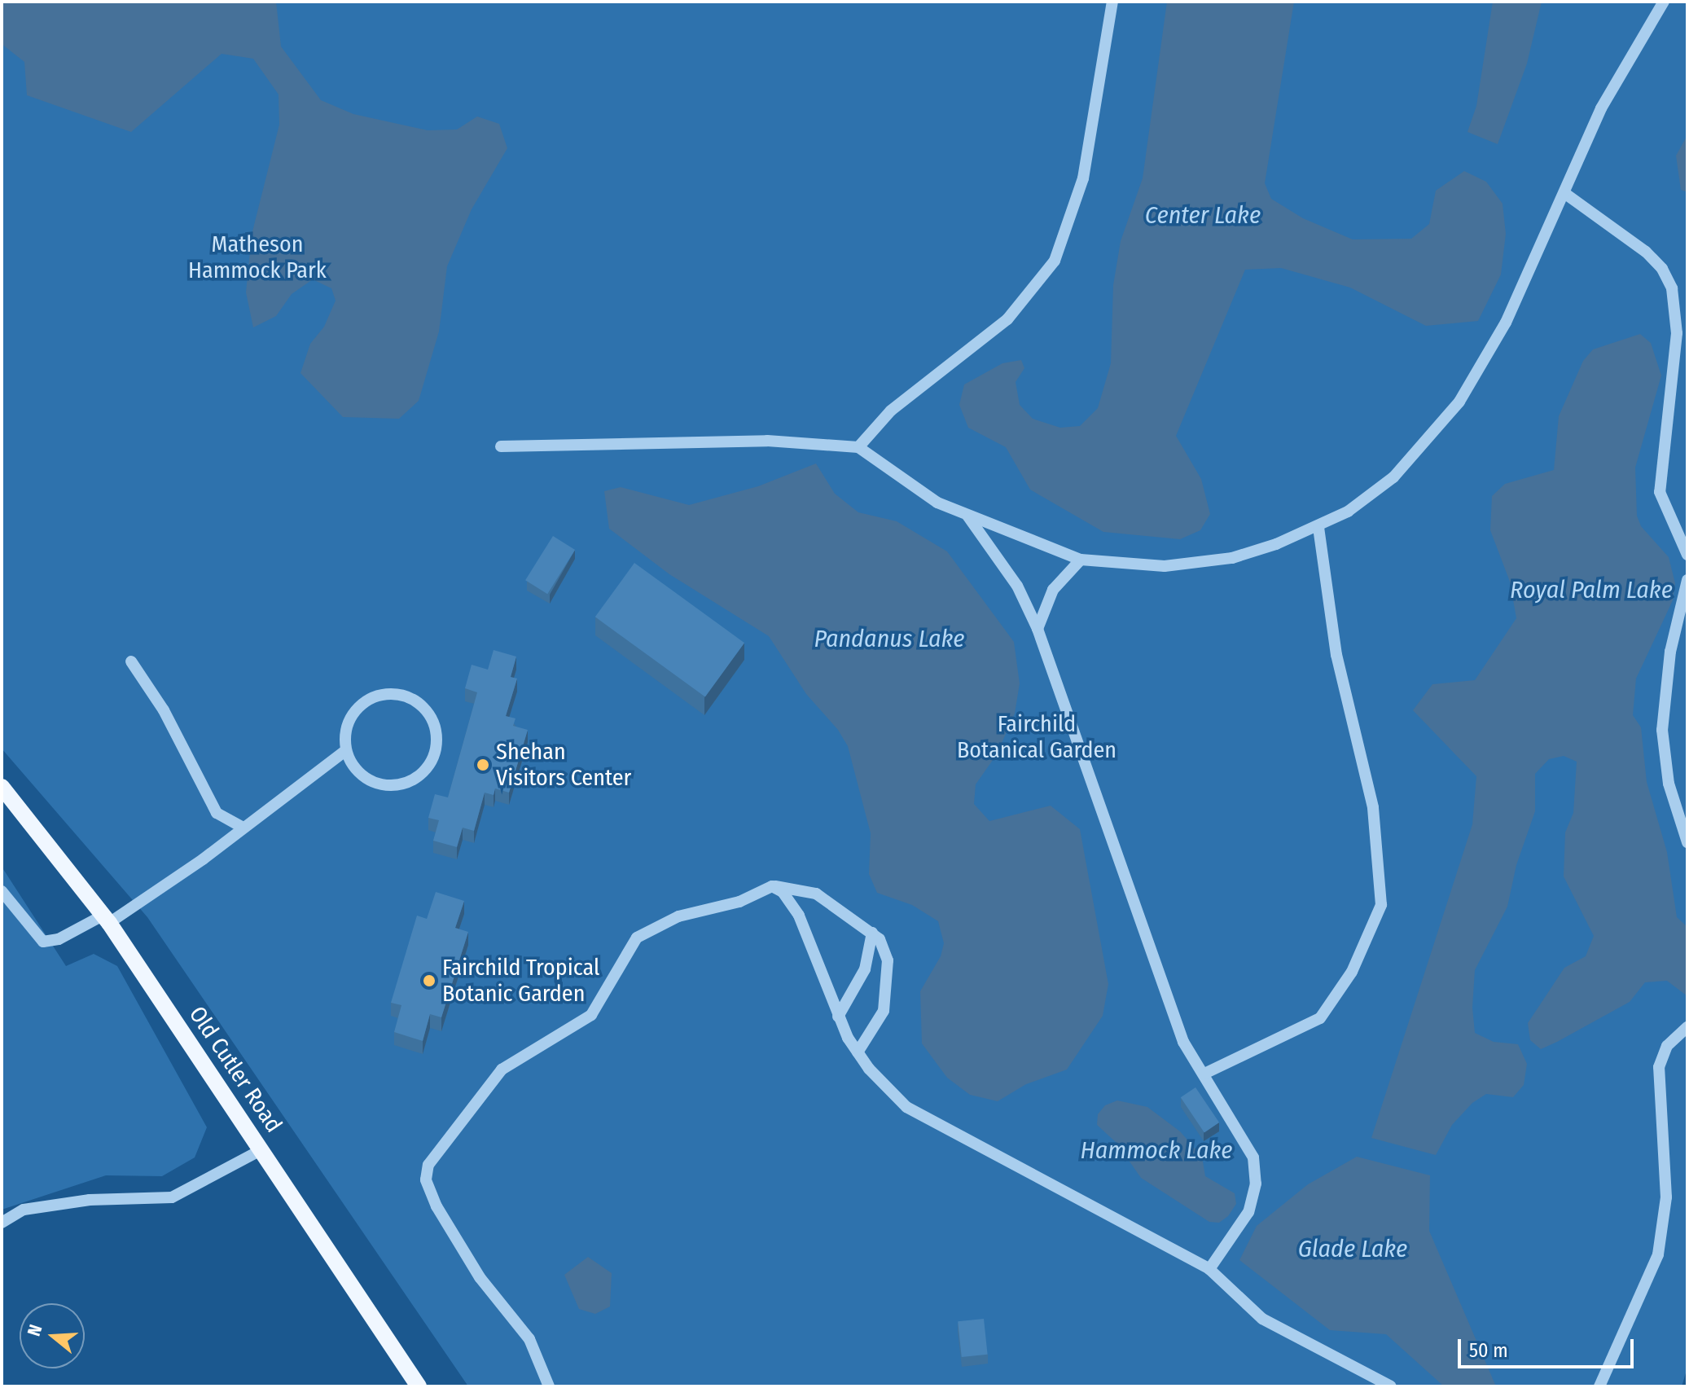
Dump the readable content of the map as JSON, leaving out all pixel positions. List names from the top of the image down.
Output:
{
  "streets": {
    "main road": ["Old Cutler Road"]
  },
  "water": [
    "Center Lake",
    "Royal Palm Lake",
    "Pandanus Lake",
    "Hammock Lake",
    "Glade Lake"
  ],
  "parks": ["Matheson Hammock Park", "Fairchild Botanical Garden"],
  "places": ["Shehan Visitors Center", "Fairchild Tropical Botanic Garden"],
  "scale_bar": "50 m",
  "north": "left"
}
